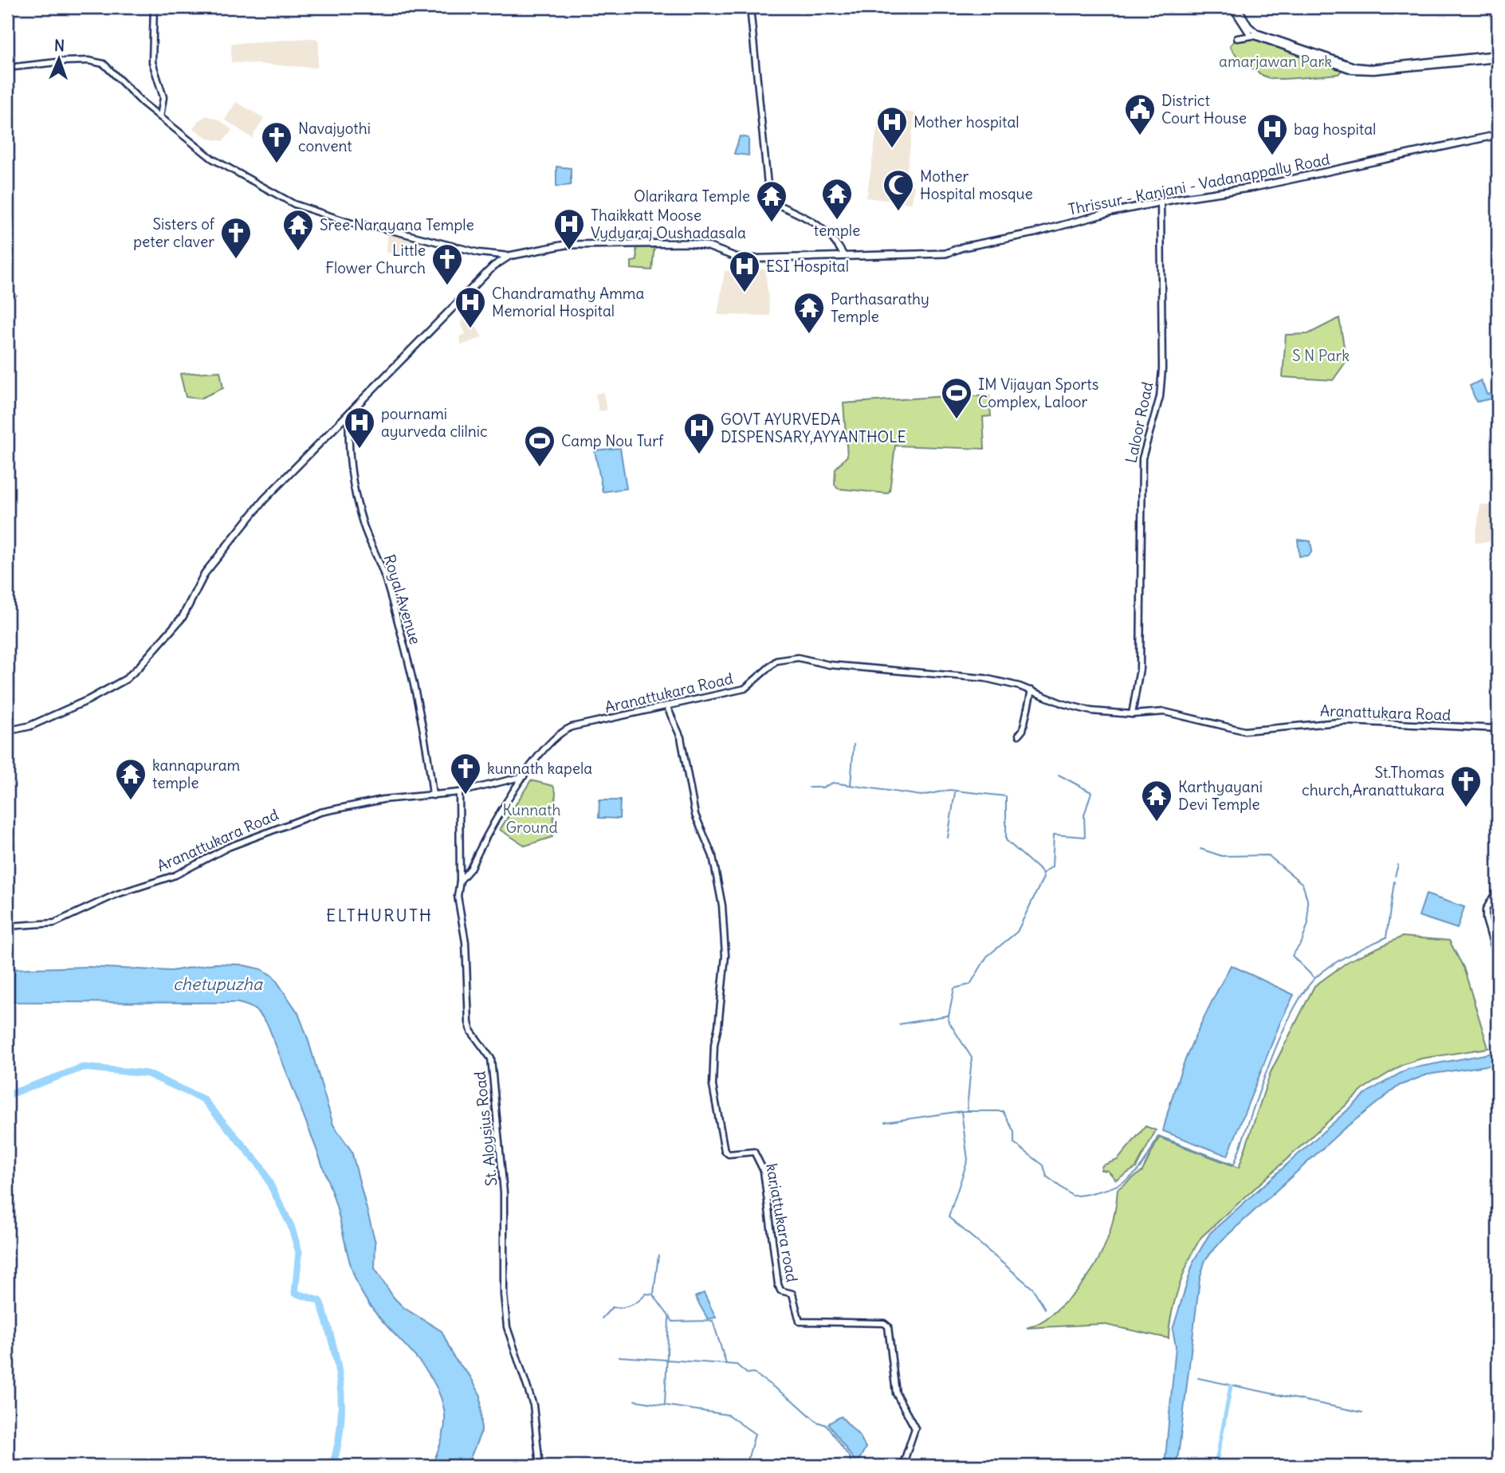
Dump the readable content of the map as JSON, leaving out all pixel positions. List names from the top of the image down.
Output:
{
  "streets": {
    "main road": ["Thrissur - Kanjani - Vadanappally Road"],
    "street": [
      "Laloor Road",
      "Royal Avenue",
      "Aranattukara Road",
      "St. Aloysius Road",
      "kariattukara road"
    ]
  },
  "crossings": [
    ["Thrissur - Kanjani - Vadanappally Road", "Laloor Road"],
    ["Thrissur - Kanjani - Vadanappally Road", "Royal Avenue"],
    ["Laloor Road", "Aranattukara Road"],
    ["Royal Avenue", "Aranattukara Road"],
    ["Aranattukara Road", "St. Aloysius Road"],
    ["Aranattukara Road", "kariattukara road"]
  ],
  "districts": ["ELTHURUTH"],
  "water": ["chetupuzha"],
  "parks": ["amarjawan Park", "S N Park", "Kunnath Ground"],
  "places": {
    "public building": ["District Court House"],
    "hospital": [
      "Mother hospital",
      "bag hospital",
      "Thaikkatt Moose Vydyaraj Oushadasala",
      "ESI Hospital",
      "Chandramathy Amma Memorial Hospital",
      "pournami ayurveda clilnic",
      "GOVT AYURVEDA DISPENSARY,AYYANTHOLE"
    ],
    "church": [
      "Navajyothi convent",
      "Sisters of peter claver",
      "Little Flower Church",
      "kunnath kapela",
      "St.Thomas church,Aranattukara"
    ],
    "mosque": ["Mother Hospital mosque"],
    "temple": [
      "temple",
      "Olarikara Temple",
      "Sree Narayana Temple",
      "Parthasarathy Temple",
      "kannapuram temple",
      "Karthyayani Devi Temple"
    ],
    "sports": ["IM Vijayan Sports Complex, Laloor", "Camp Nou Turf"]
  },
  "north": "top"
}
